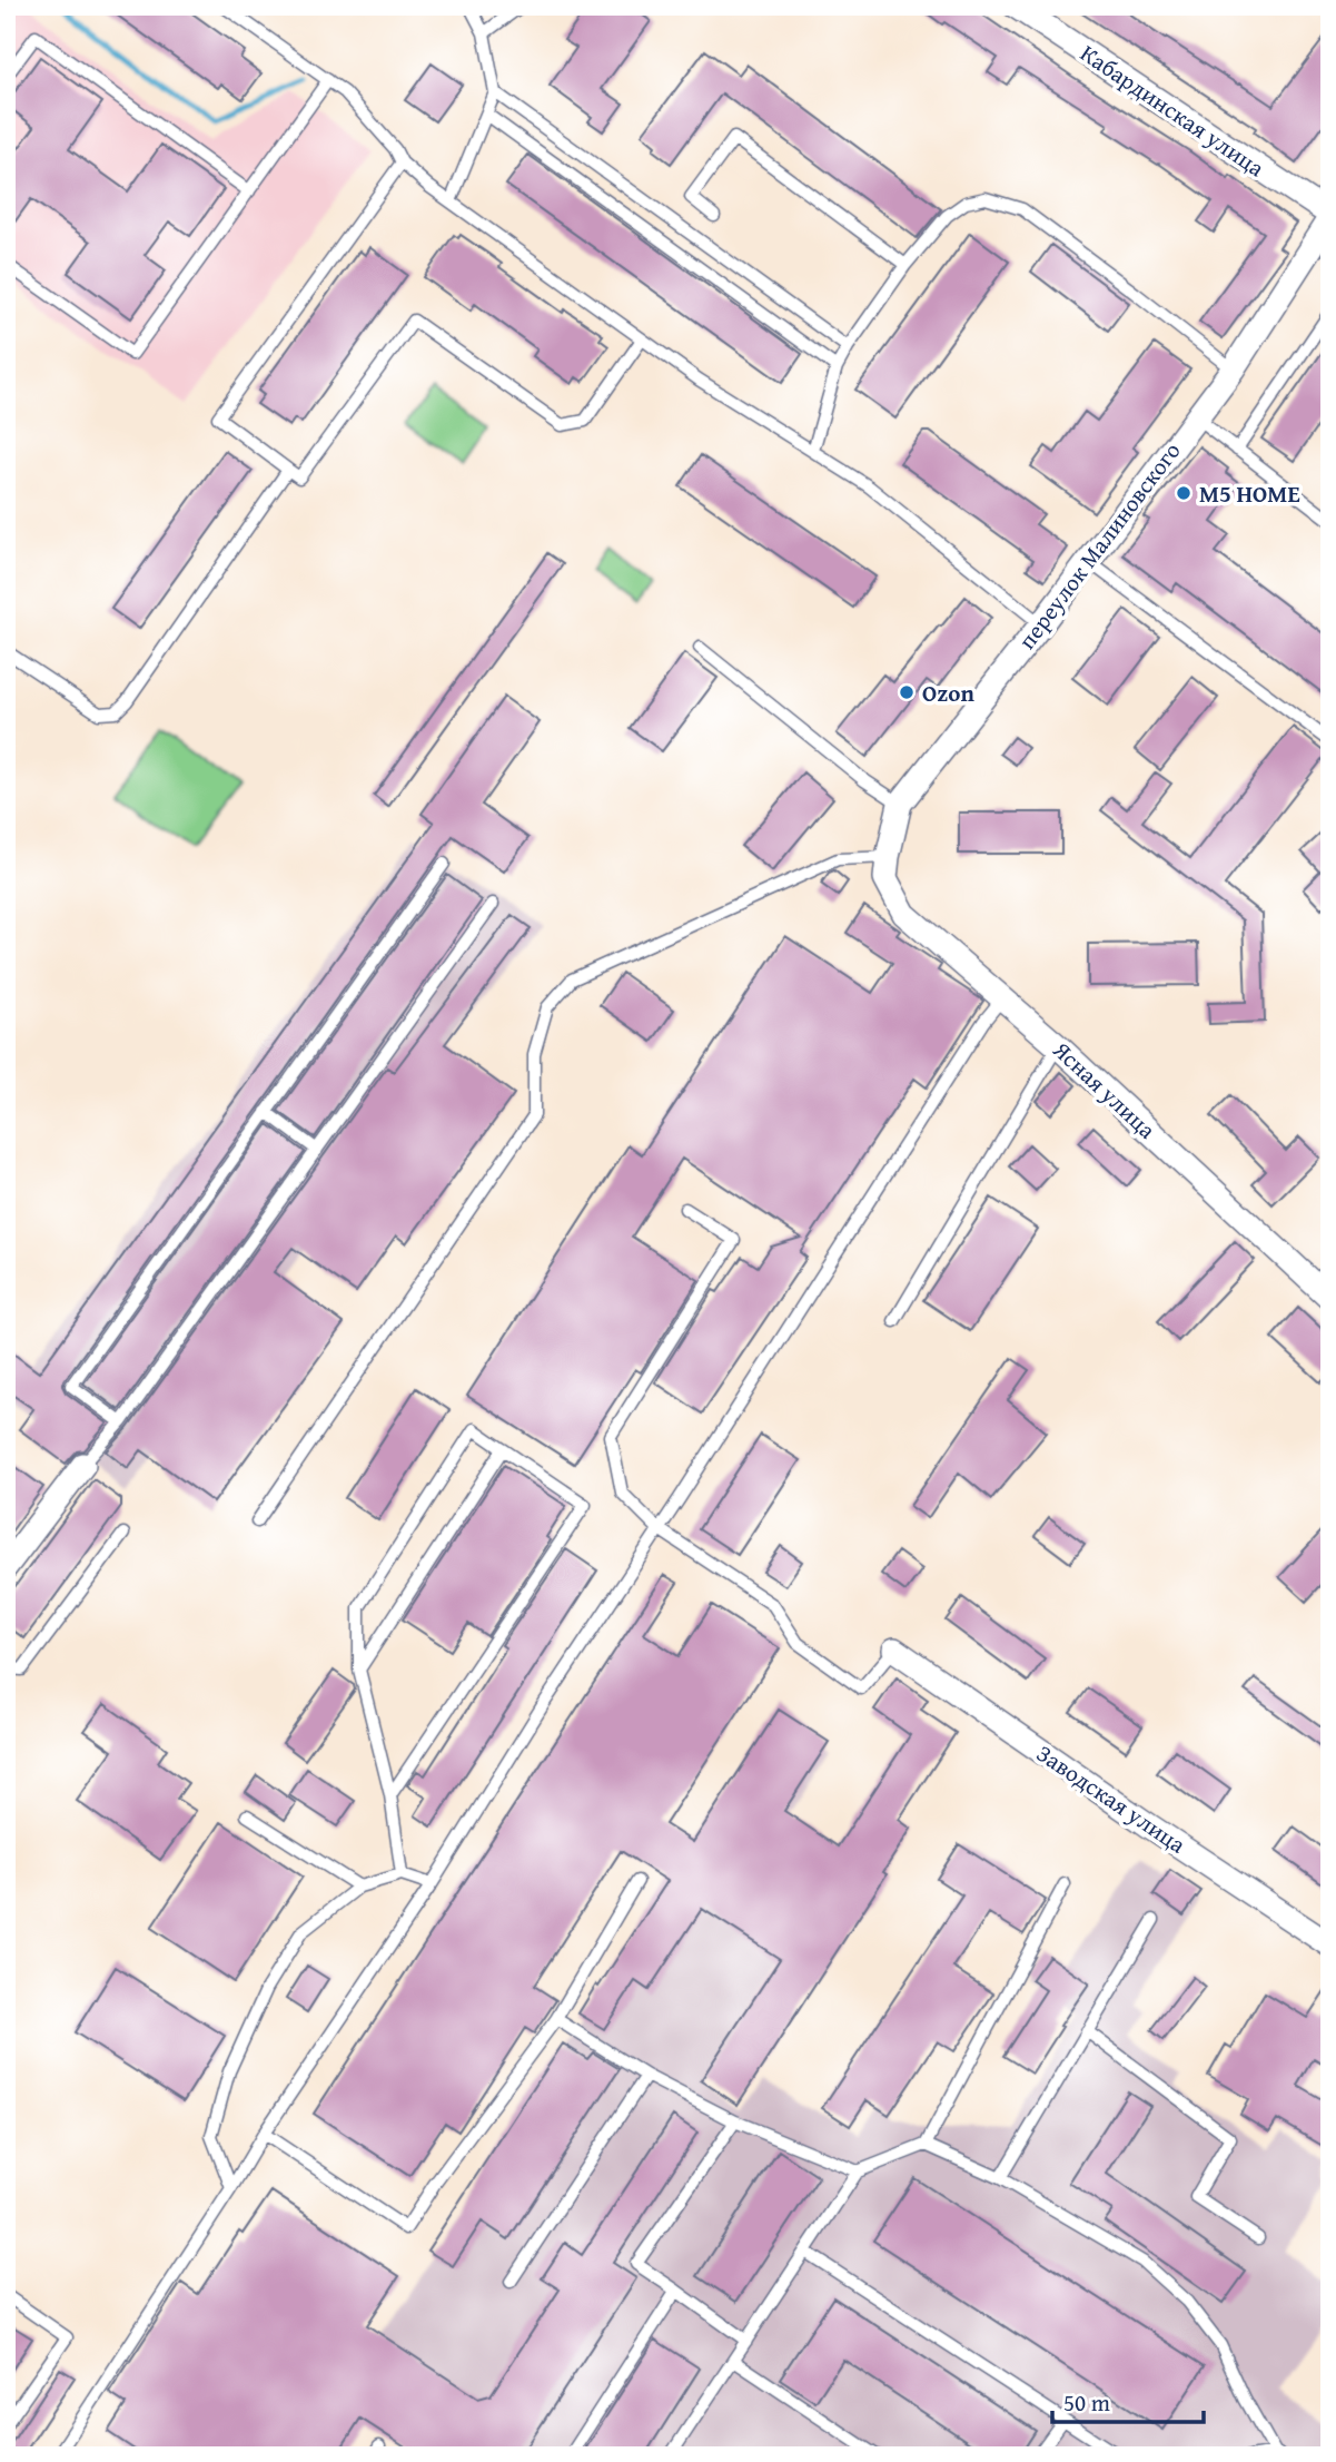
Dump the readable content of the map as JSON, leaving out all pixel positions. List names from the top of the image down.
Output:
{
  "streets": {
    "street": [
      "Кабардинская улица",
      "переулок Малиновского",
      "Ясная улица",
      "Заводская улица"
    ]
  },
  "crossings": [
    ["Кабардинская улица", "переулок Малиновского"],
    ["переулок Малиновского", "Ясная улица"]
  ],
  "places": ["M5 HOME", "Ozon"],
  "scale_bar": "50 m"
}
